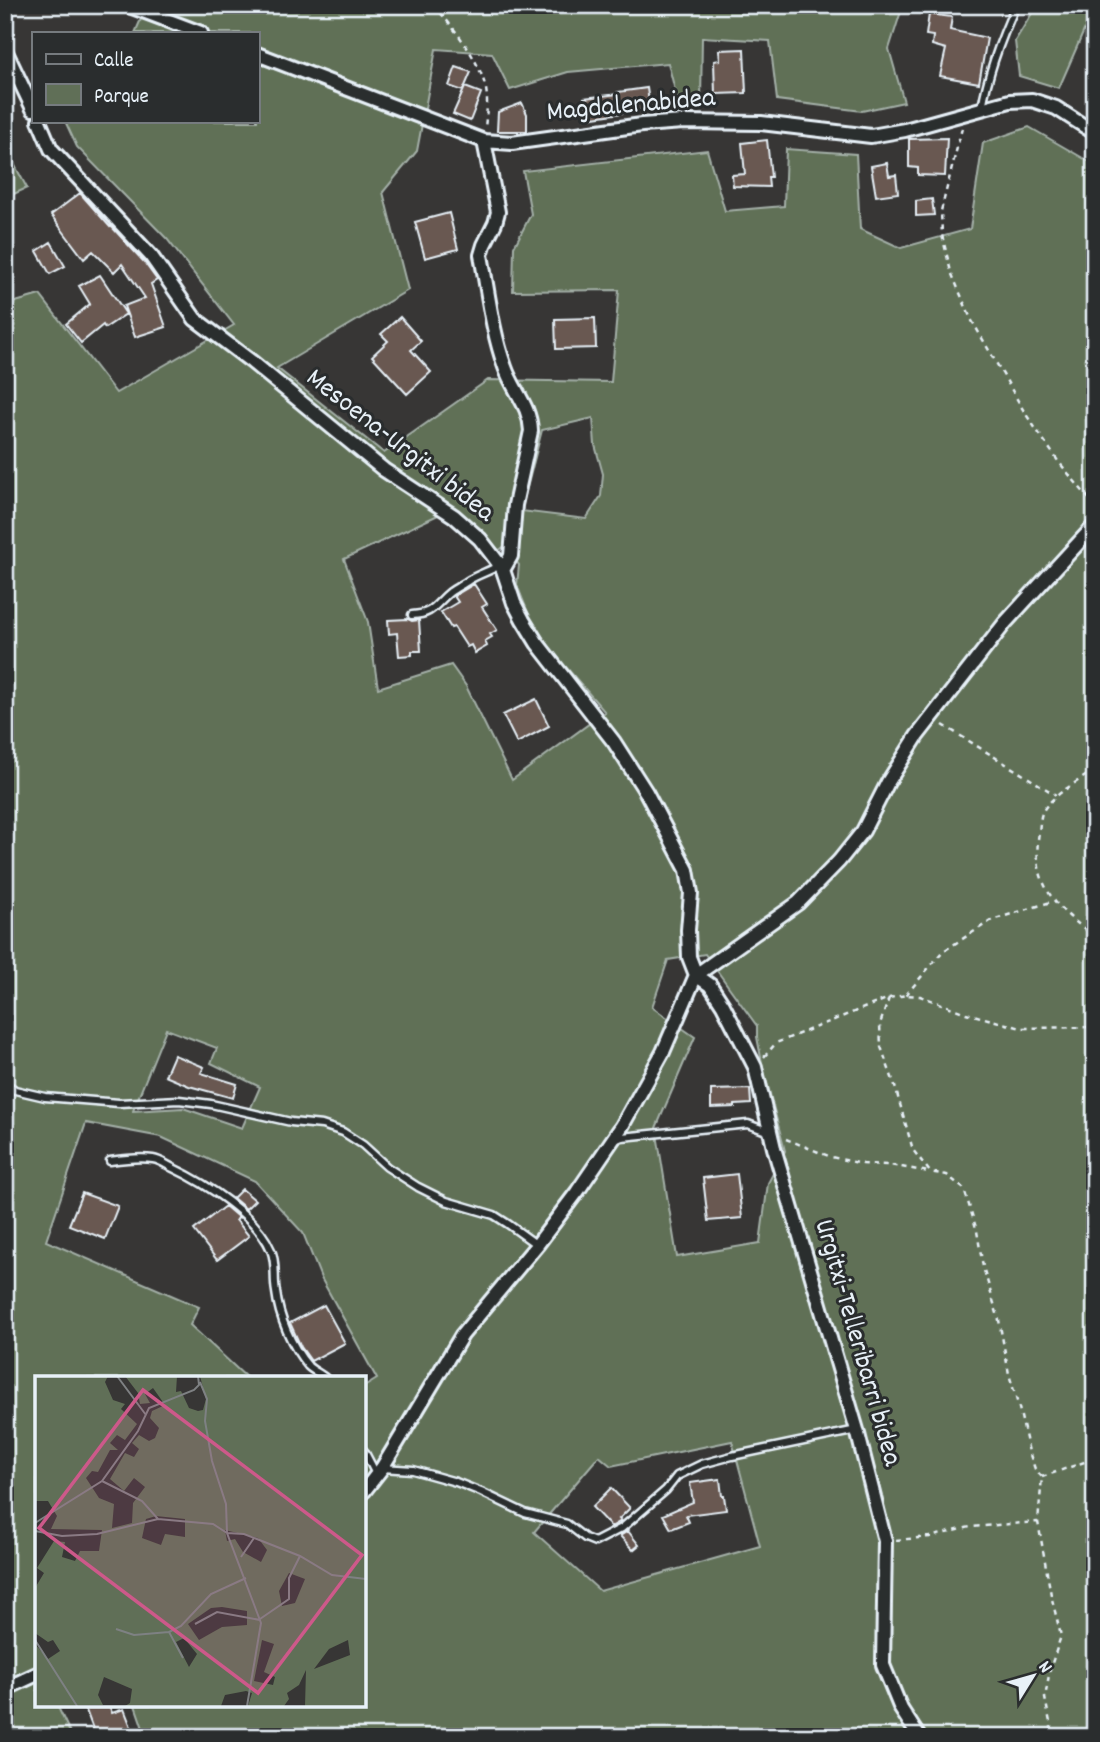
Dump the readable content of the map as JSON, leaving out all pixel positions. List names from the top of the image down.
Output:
{
  "streets": {
    "street": ["Magdalenabidea", "Mesoena-Urgitxi bidea", "Urgitxi-Telleribarri bidea"]
  },
  "crossings": [
    ["Mesoena-Urgitxi bidea", "Urgitxi-Telleribarri bidea"]
  ],
  "legend": ["Calle", "Parque"],
  "north": "top right"
}
